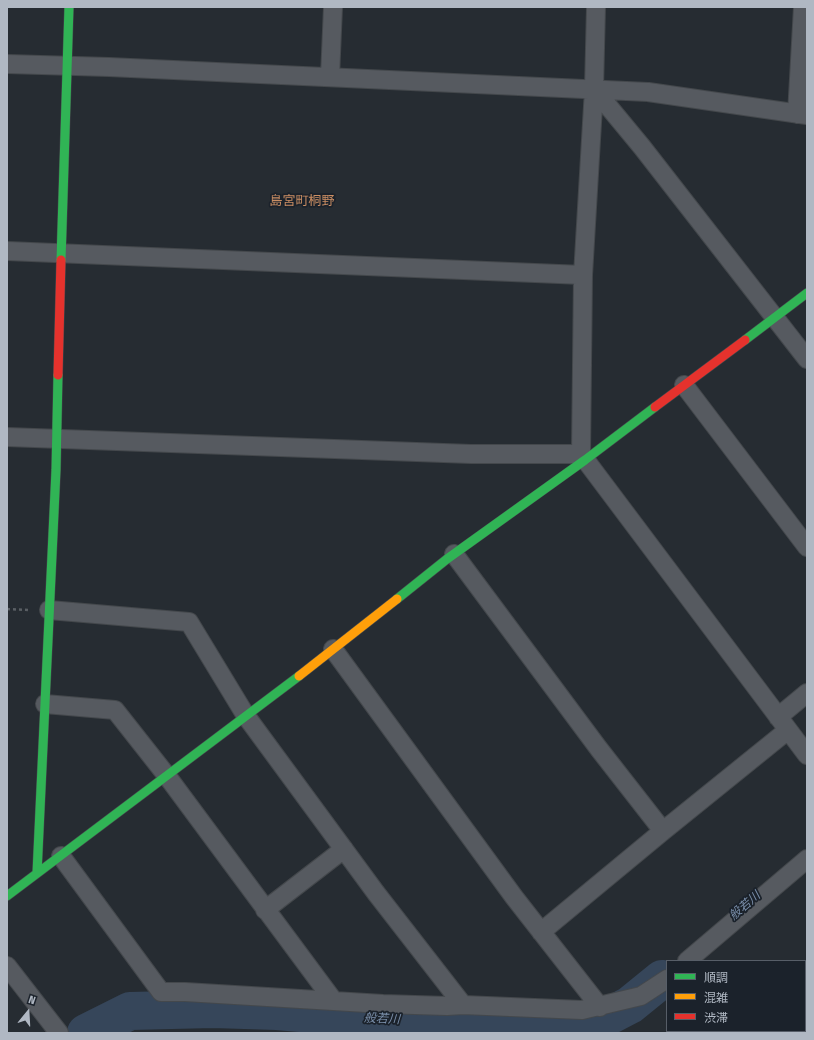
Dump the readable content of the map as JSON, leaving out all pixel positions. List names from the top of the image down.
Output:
{
  "districts": ["島宮町桐野"],
  "water": ["般若川"],
  "legend": ["順調", "混雑", "渋滞"],
  "north": "top"
}
